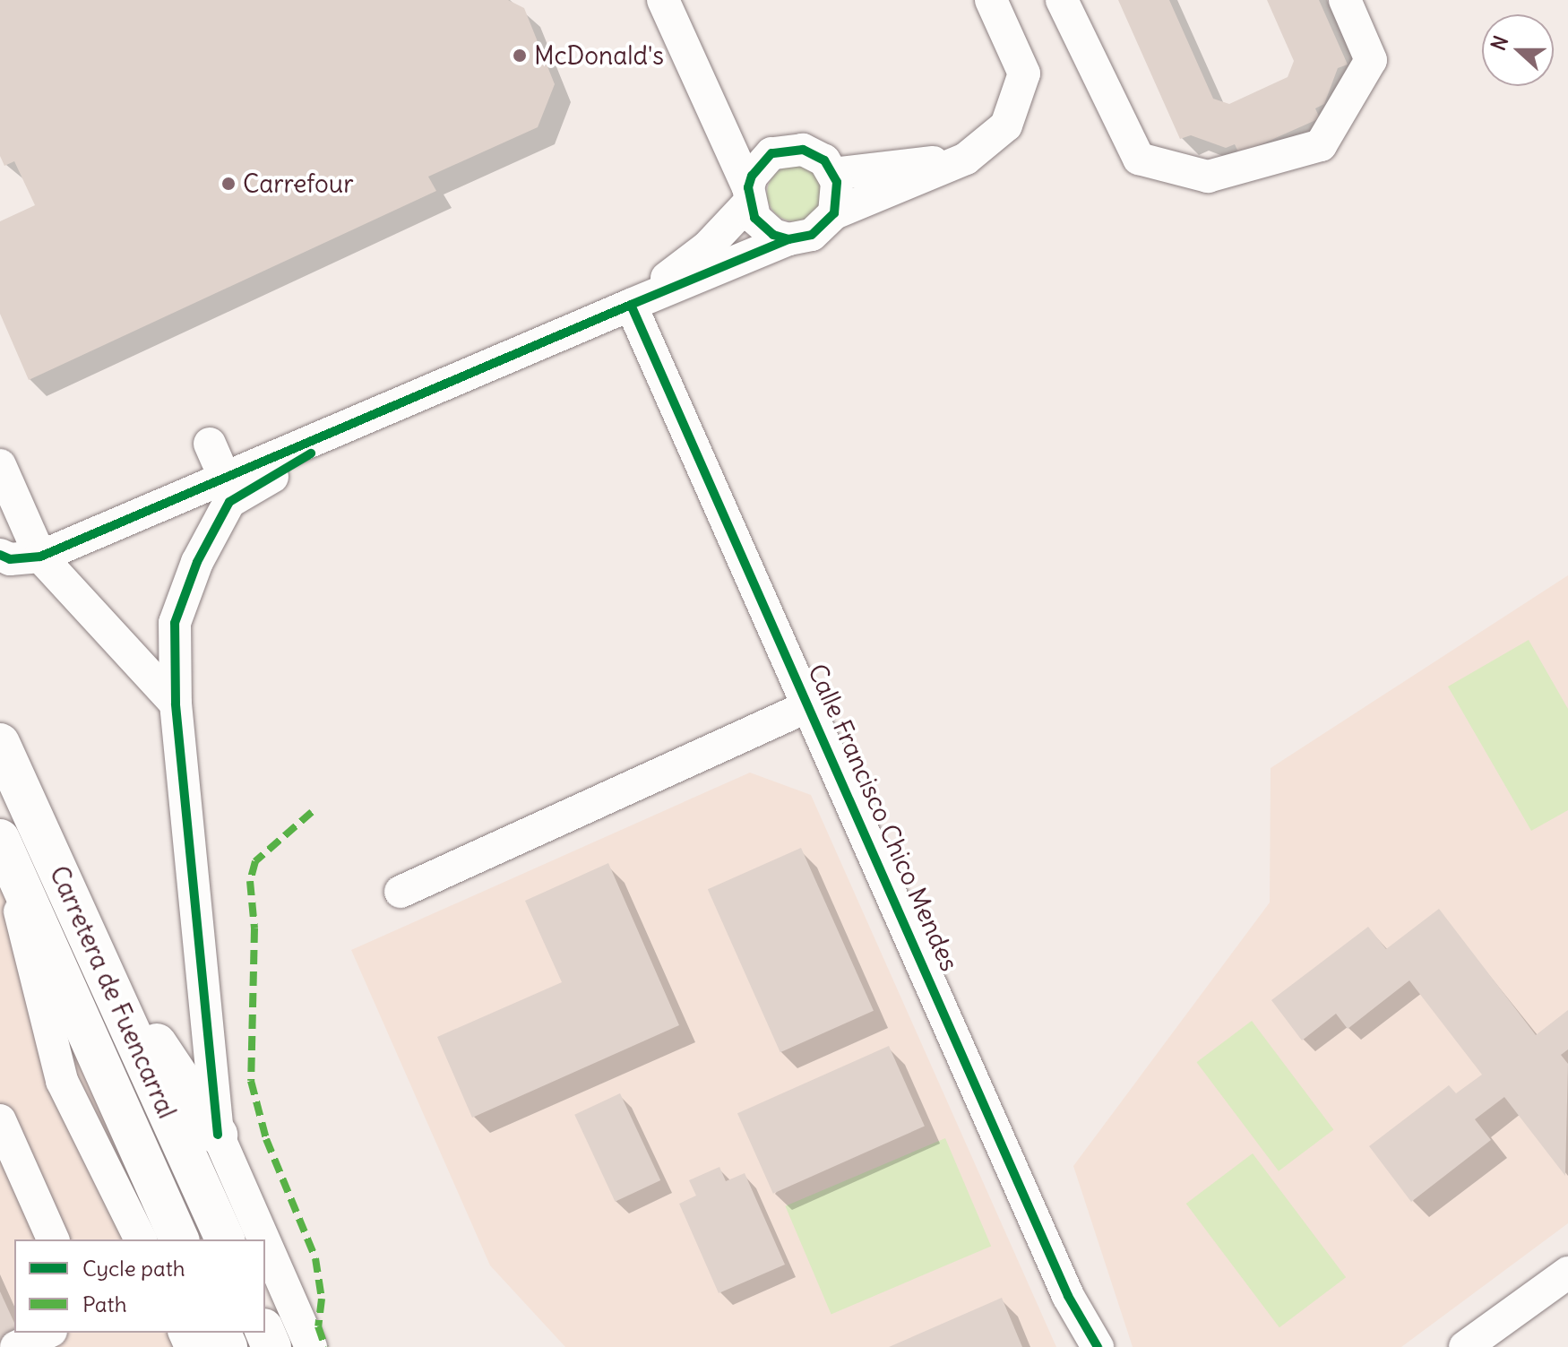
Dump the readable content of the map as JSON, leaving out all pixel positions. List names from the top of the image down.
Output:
{
  "streets": {
    "highway": ["Carretera de Fuencarral"],
    "street": ["Calle Francisco Chico Mendes"]
  },
  "places": ["McDonald's", "Carrefour"],
  "legend": ["Cycle path", "Path"],
  "north": "left"
}
